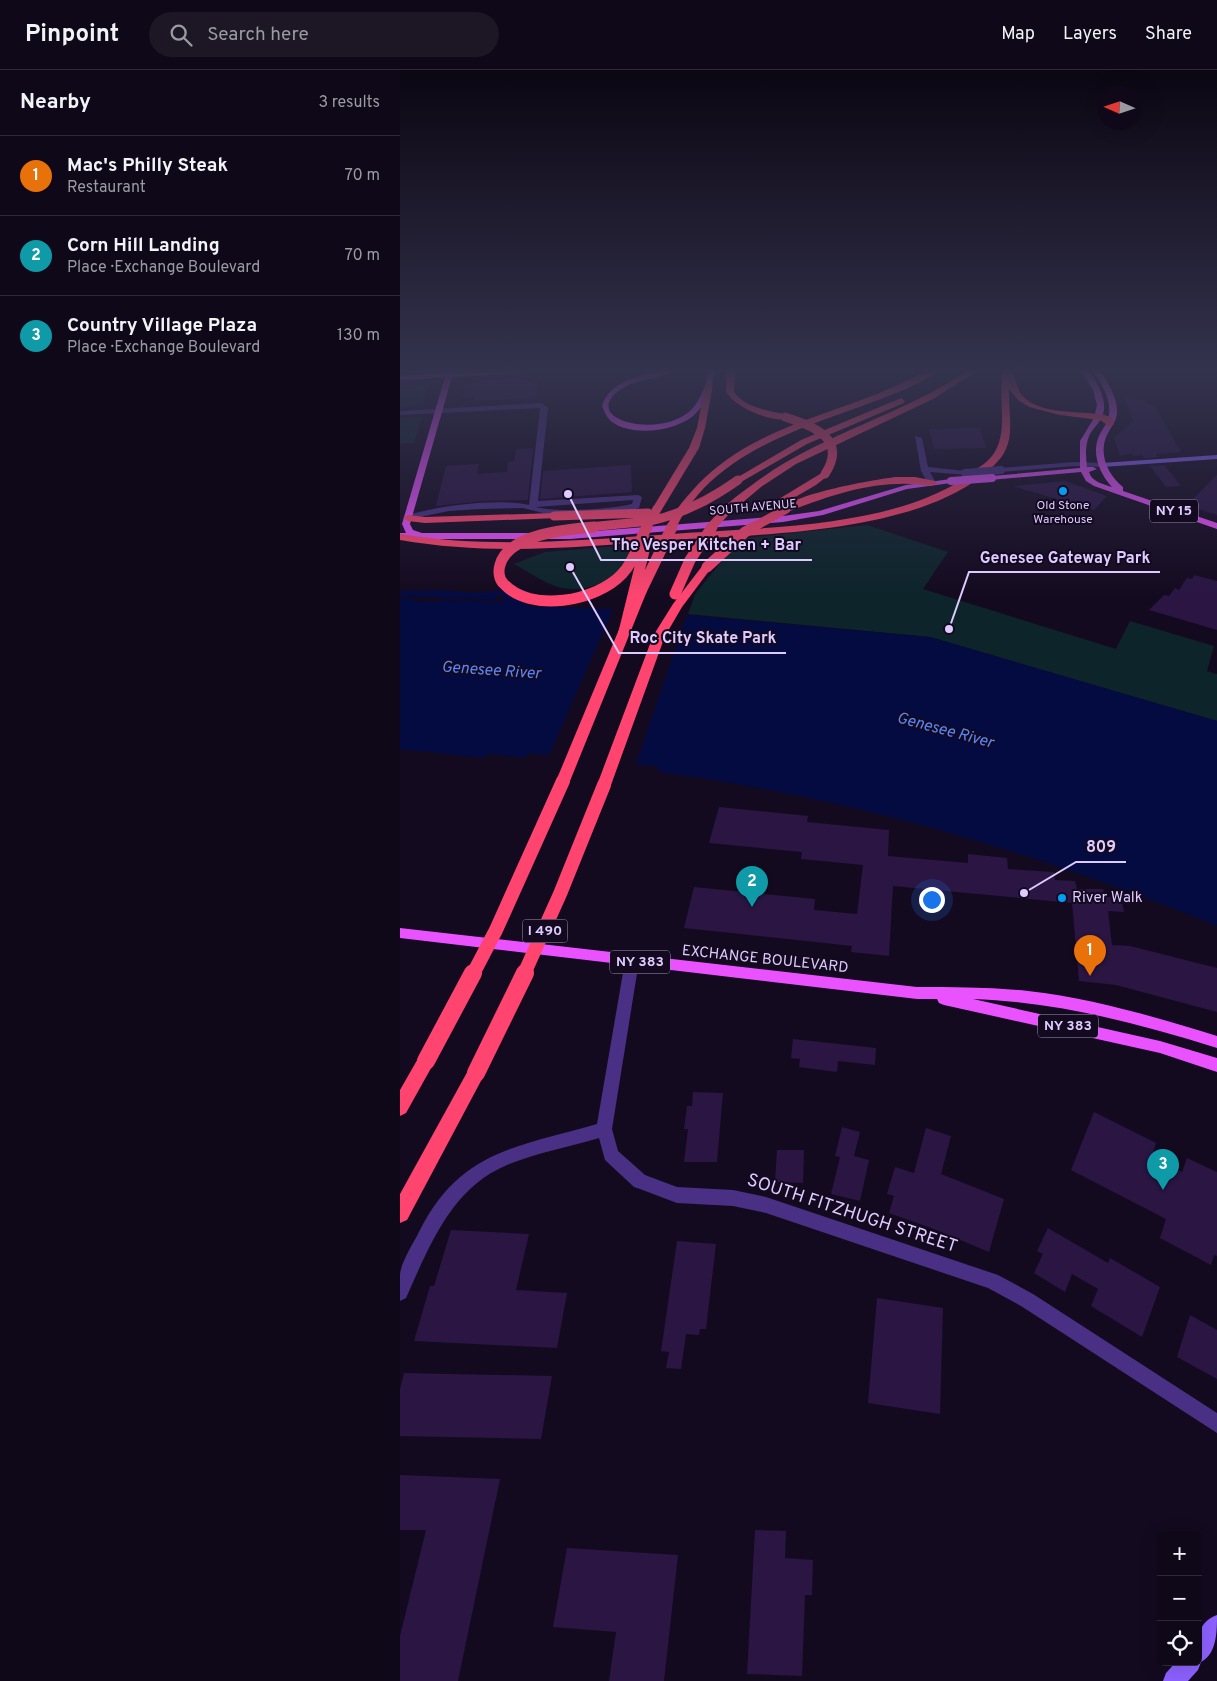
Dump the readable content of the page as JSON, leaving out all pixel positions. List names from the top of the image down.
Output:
{
  "streets": {
    "highway": ["I 490"],
    "main road": [
      "SOUTH AVENUE",
      "NY 15",
      "EXCHANGE BOULEVARD",
      "NY 383"
    ],
    "street": ["SOUTH FITZHUGH STREET"]
  },
  "crossings": [
    ["SOUTH AVENUE", "NY 15"],
    ["EXCHANGE BOULEVARD", "SOUTH FITZHUGH STREET"]
  ],
  "water": ["Genesee River"],
  "places": [
    "Old Stone Warehouse",
    "The Vesper Kitchen + Bar",
    "Roc City Skate Park",
    "Genesee Gateway Park",
    "809",
    "River Walk"
  ],
  "north": "left",
  "page": {
    "header": "Pinpoint",
    "search": "Search here",
    "nav": ["Map", "Layers", "Share"],
    "heading": ["Nearby", "3 results"],
    "list": [
      {
        "mark": "1",
        "name": "Mac's Philly Steak",
        "note": "Restaurant",
        "value": "70 m"
      },
      {
        "mark": "2",
        "name": "Corn Hill Landing",
        "note": "Place · Exchange Boulevard",
        "value": "70 m"
      },
      {
        "mark": "3",
        "name": "Country Village Plaza",
        "note": "Place · Exchange Boulevard",
        "value": "130 m"
      }
    ],
    "pins": ["2", "1", "3"],
    "map_buttons": ["+", "−"]
  }
}
